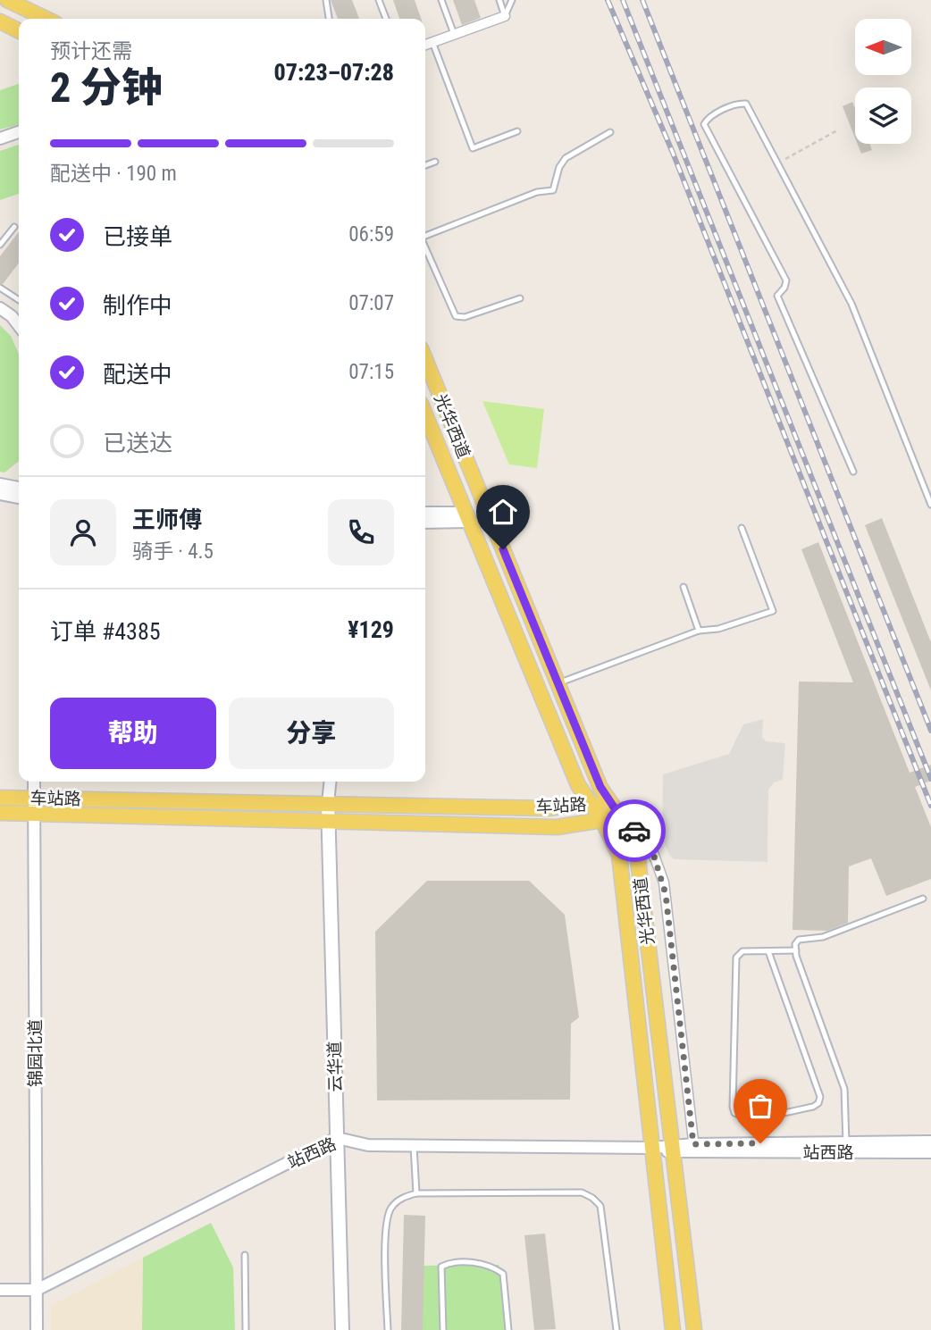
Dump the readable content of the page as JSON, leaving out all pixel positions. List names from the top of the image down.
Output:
{
  "streets": {
    "main road": ["光华西道", "车站路", "云华道"],
    "street": ["锦园北道", "站西路"]
  },
  "crossings": [
    ["光华西道", "车站路"],
    ["光华西道", "站西路"],
    ["车站路", "锦园北道"],
    ["车站路", "云华道"],
    ["锦园北道", "站西路"],
    ["云华道", "站西路"]
  ],
  "north": "left",
  "page": {
    "heading": ["2 分钟", "预计还需", "07:23–07:28"],
    "panel": [
      "王师傅",
      "骑手 · 4.5",
      "订单 #4385",
      "¥129"
    ],
    "bar": "配送中 · 190 m",
    "list": [
      ["已接单", "06:59"],
      ["制作中", "07:07"],
      ["配送中", "07:15"],
      "已送达"
    ],
    "buttons": ["帮助", "分享"]
  }
}
